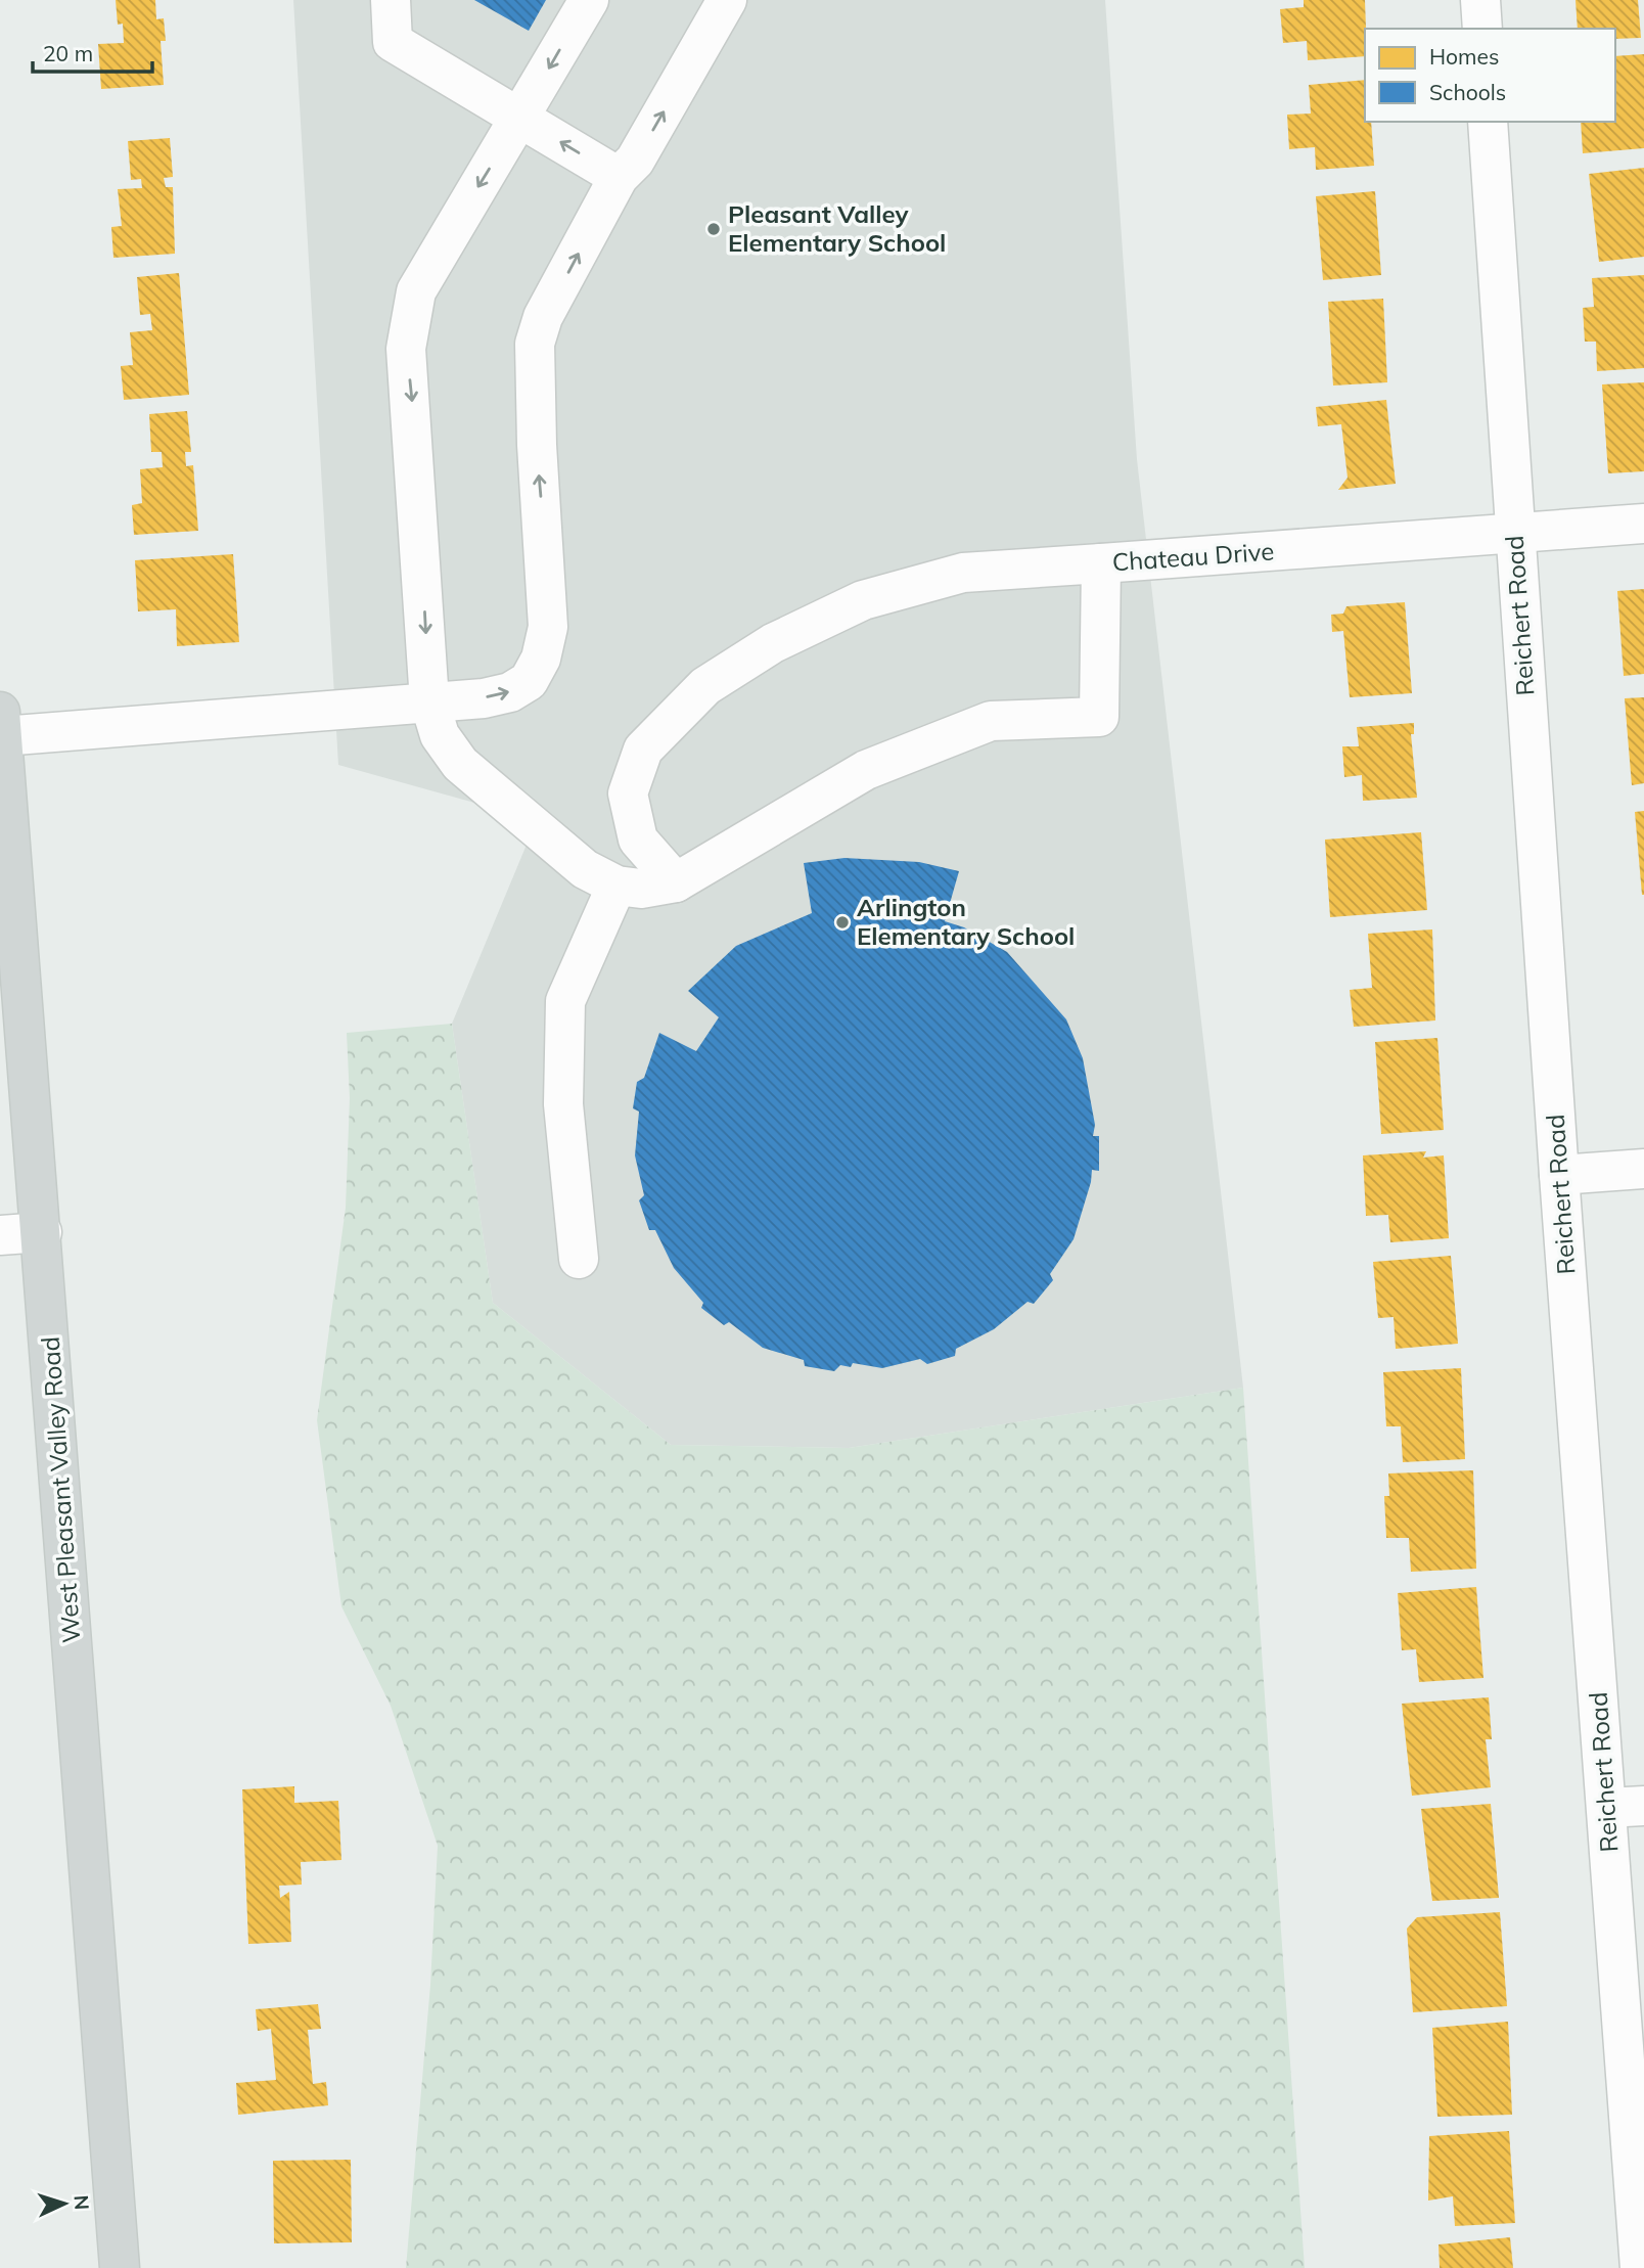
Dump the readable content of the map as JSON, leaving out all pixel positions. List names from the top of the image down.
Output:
{
  "streets": {
    "main road": ["West Pleasant Valley Road"],
    "street": ["Chateau Drive", "Reichert Road"]
  },
  "crossings": [
    ["Chateau Drive", "Reichert Road"]
  ],
  "places": ["Pleasant Valley Elementary School", "Arlington Elementary School"],
  "legend": ["Homes", "Schools"],
  "scale_bar": "20 m",
  "north": "right"
}
